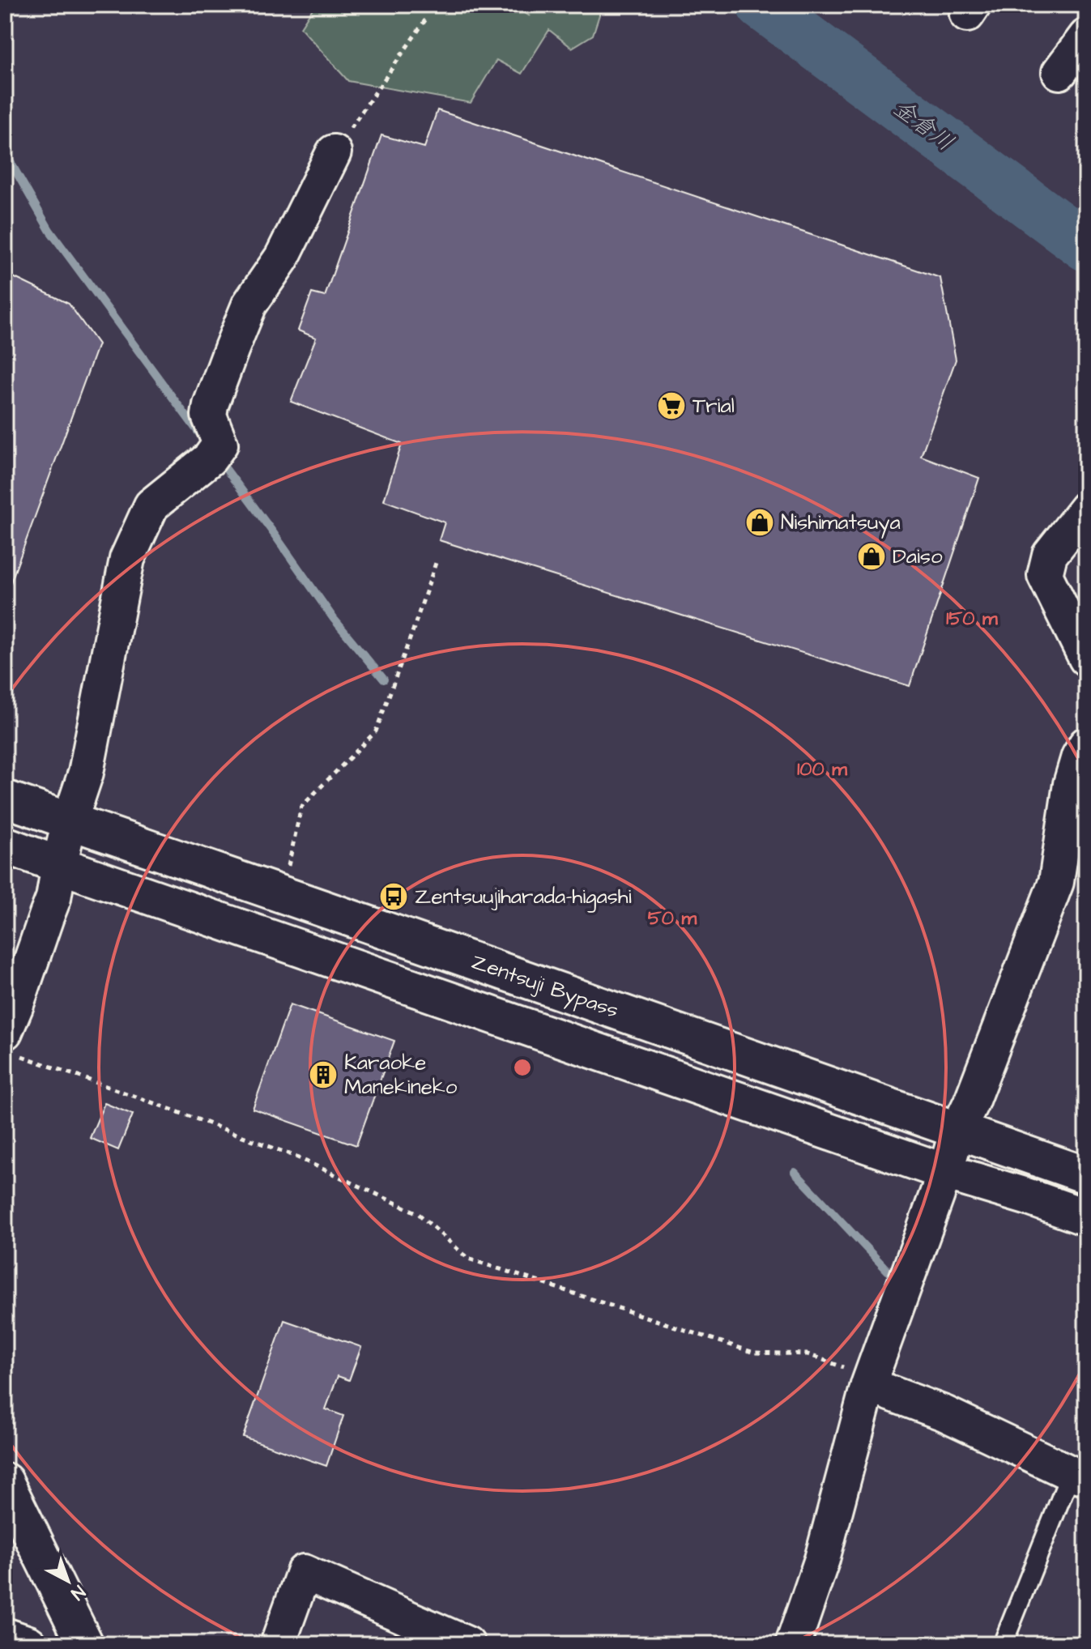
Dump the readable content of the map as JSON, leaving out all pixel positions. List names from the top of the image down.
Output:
{
  "streets": {
    "main road": ["Zentsuji Bypass"]
  },
  "water": ["金倉川"],
  "places": {
    "supermarket": ["Trial"],
    "shop": ["Nishimatsuya", "Daiso"],
    "bus stop": ["Zentsuujiharada-higashi"],
    "building": ["Karaoke Manekineko"]
  },
  "north": "bottom right",
  "rings": ["150 m", "100 m", "50 m"]
}
